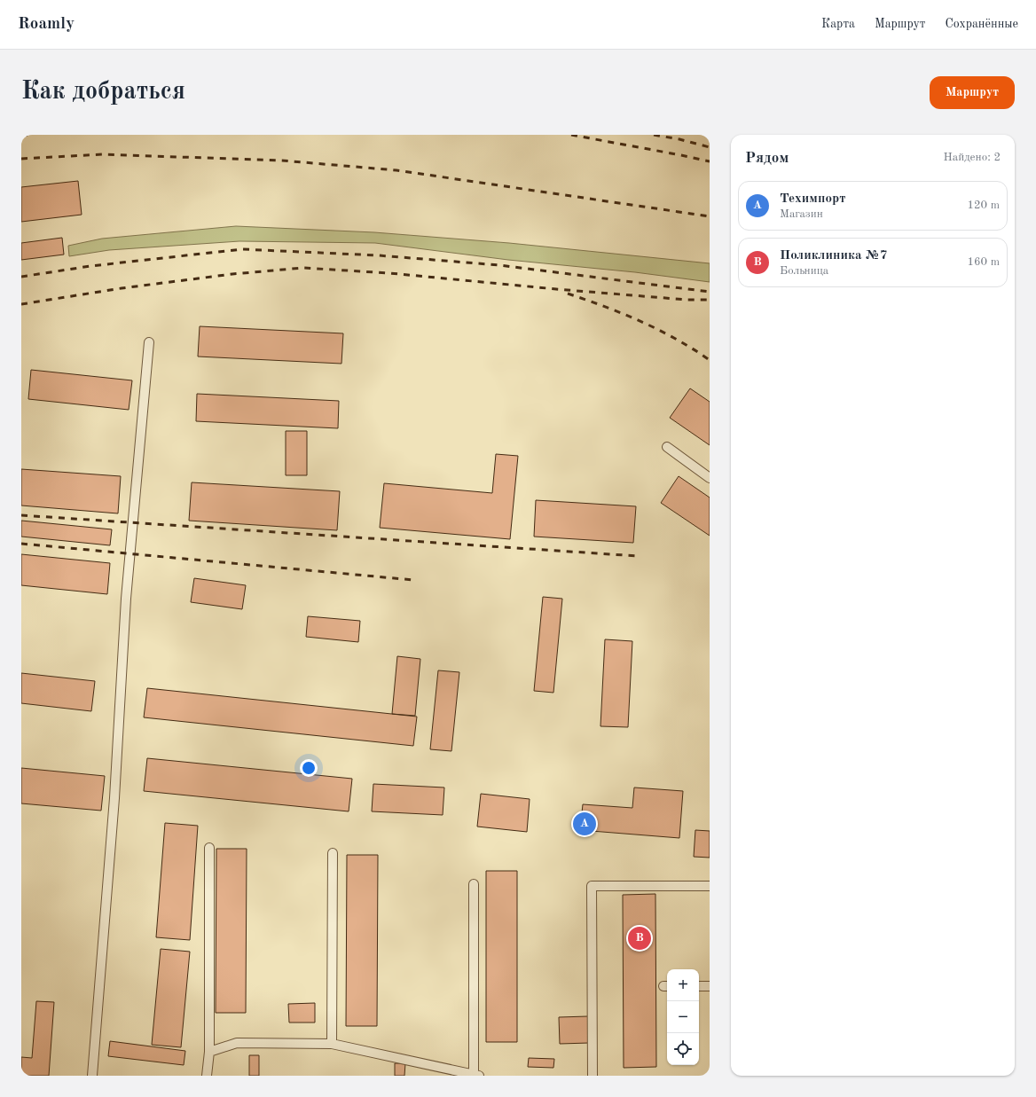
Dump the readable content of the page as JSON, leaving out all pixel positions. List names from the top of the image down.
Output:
{
  "page": {
    "header": "Roamly",
    "nav": ["Карта", "Маршрут", "Сохранённые"],
    "buttons": "Маршрут",
    "title": "Как добраться",
    "heading": ["Рядом", "Найдено: 2"],
    "list": [
      {
        "mark": "A",
        "name": "Техимпорт",
        "note": "Магазин",
        "value": "120 m"
      },
      {
        "mark": "B",
        "name": "Поликлиника №7",
        "note": "Больница",
        "value": "160 m"
      }
    ],
    "pins": ["A", "B"],
    "map_buttons": ["+", "−"]
  }
}
